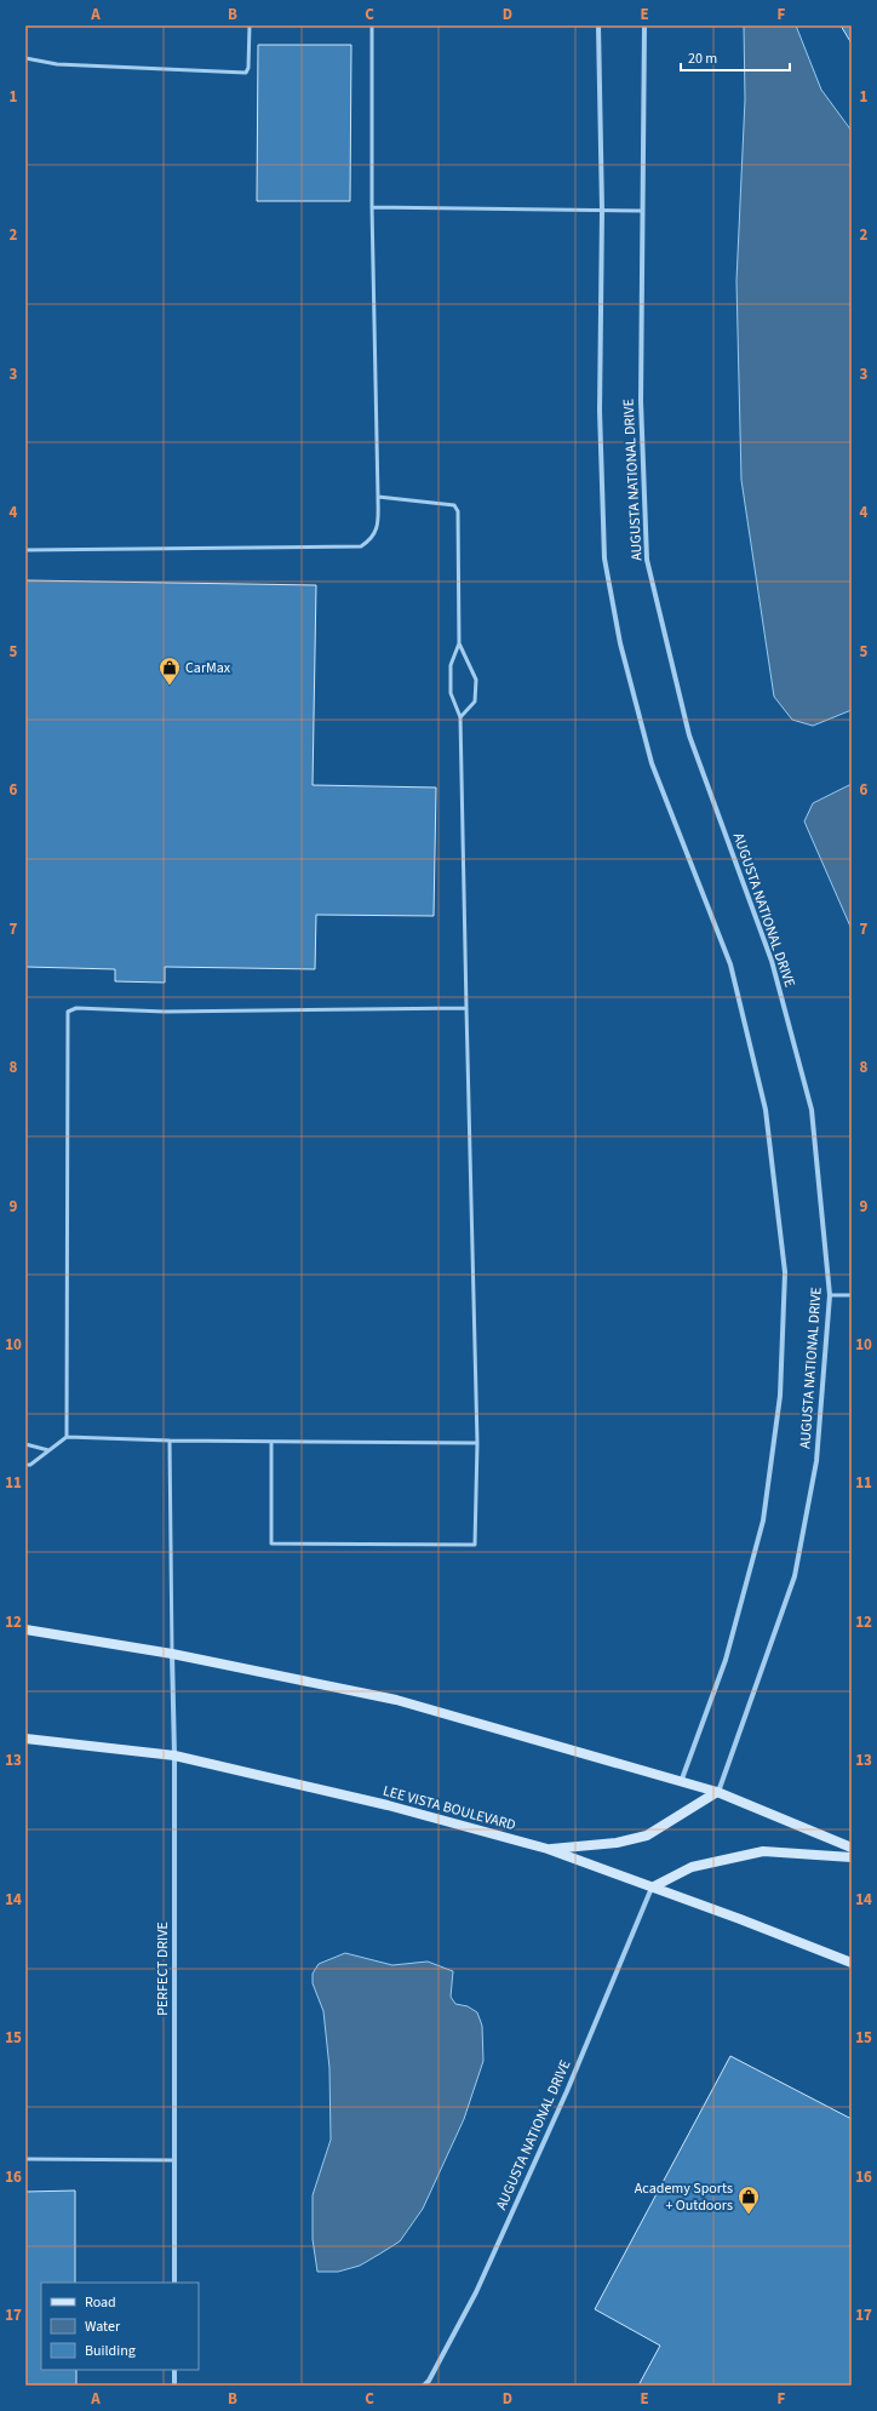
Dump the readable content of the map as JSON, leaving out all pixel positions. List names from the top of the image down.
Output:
{
  "streets": {
    "street": ["AUGUSTA NATIONAL DRIVE", "LEE VISTA BOULEVARD", "PERFECT DRIVE"]
  },
  "crossings": [
    ["AUGUSTA NATIONAL DRIVE", "LEE VISTA BOULEVARD"],
    ["LEE VISTA BOULEVARD", "PERFECT DRIVE"]
  ],
  "places": {
    "shop": ["CarMax", "Academy Sports + Outdoors"]
  },
  "legend": ["Road", "Water", "Building"],
  "scale_bar": "20 m",
  "grid": {
    "columns": [
      "A",
      "B",
      "C",
      "D",
      "E",
      "F"
    ],
    "rows": [
      "1",
      "2",
      "3",
      "4",
      "5",
      "6",
      "7",
      "8",
      "9",
      "10",
      "11",
      "12",
      "13",
      "14",
      "15",
      "16",
      "17"
    ]
  }
}
